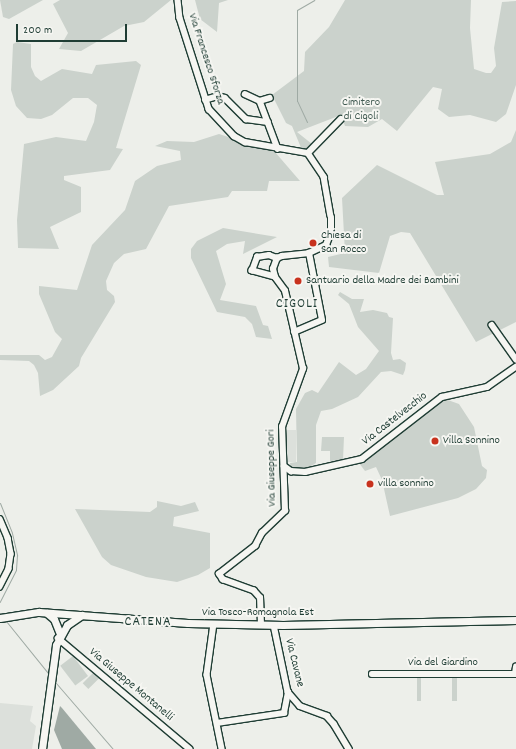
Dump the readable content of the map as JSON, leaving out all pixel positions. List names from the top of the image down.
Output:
{
  "streets": {
    "main road": ["Via Tosco-Romagnola Est"],
    "street": [
      "Via Francesco Sforza",
      "Via Castelvecchio",
      "Via Giuseppe Gori",
      "Via Cavane",
      "Via del Giardino",
      "Via Giuseppe Montanelli"
    ]
  },
  "crossings": [
    ["Via Castelvecchio", "Via Giuseppe Gori"],
    ["Via Giuseppe Gori", "Via Tosco-Romagnola Est"],
    ["Via Tosco-Romagnola Est", "Via Cavane"]
  ],
  "districts": ["CIGOLI", "CATENA"],
  "parks": ["Cimitero di Cigoli"],
  "places": [
    "Chiesa di San Rocco",
    "Santuario della Madre dei Bambini",
    "Villa Sonnino",
    "villa sonnino"
  ],
  "scale_bar": "200 m"
}
